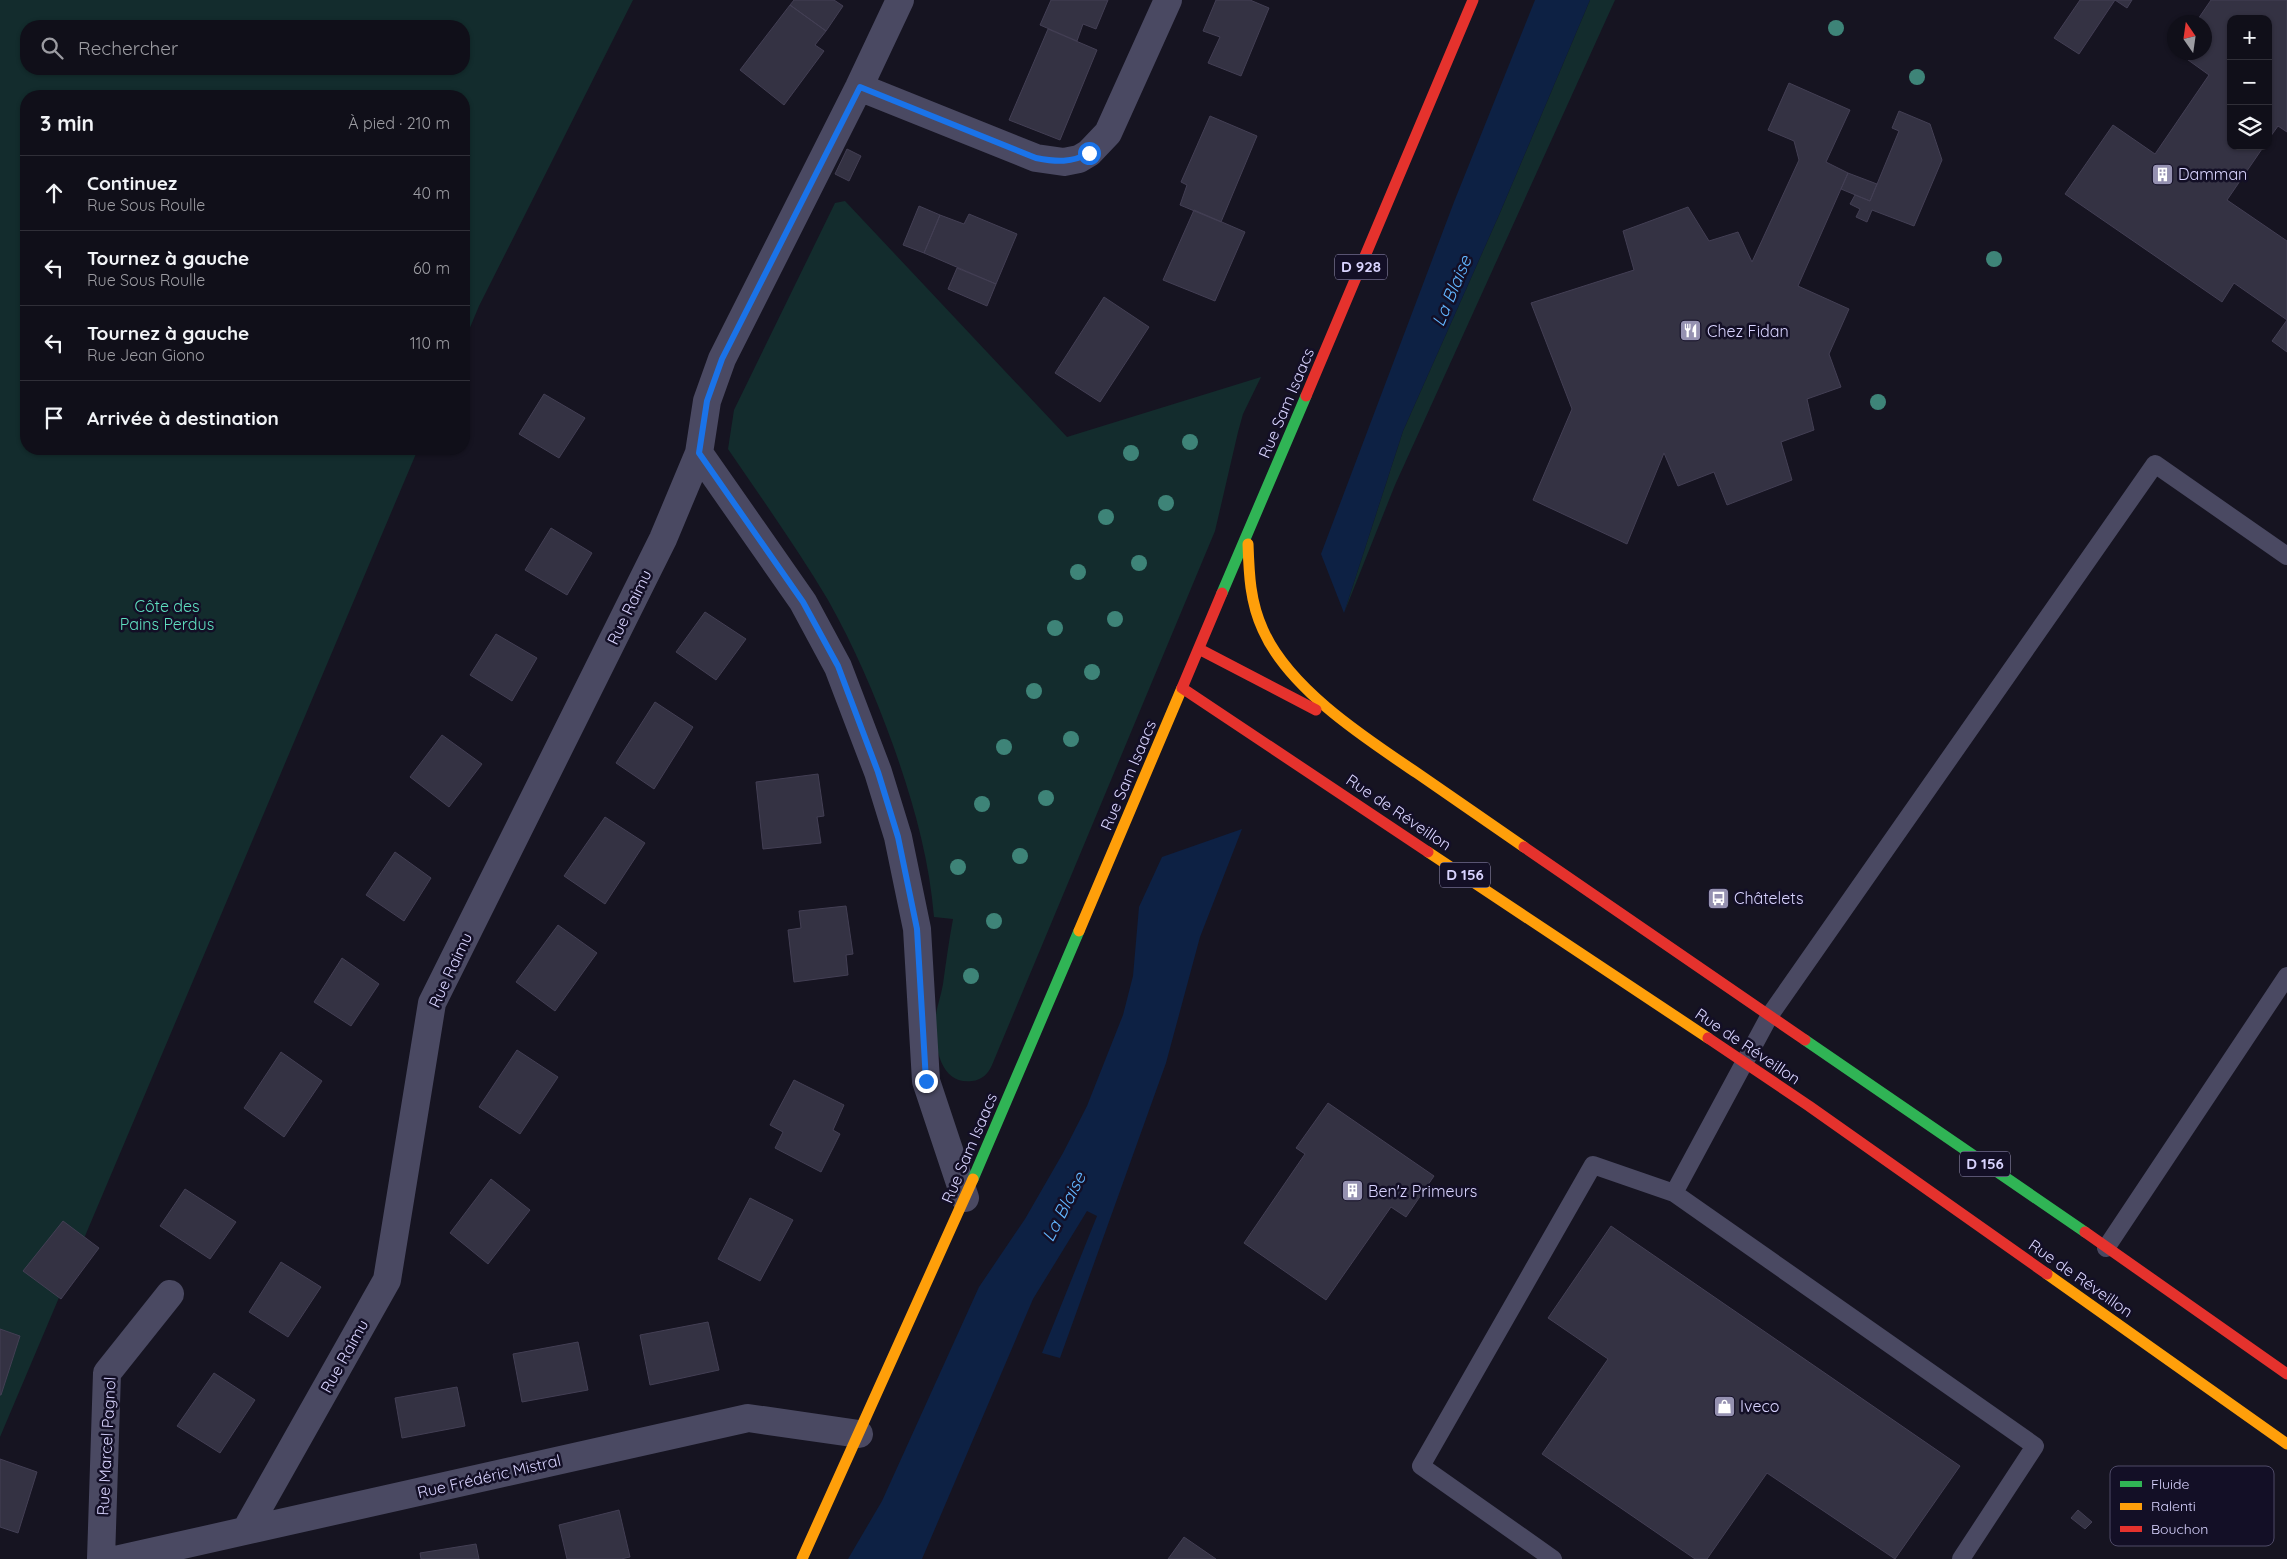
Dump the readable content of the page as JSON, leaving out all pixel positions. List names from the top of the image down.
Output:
{
  "streets": {
    "main road": [
      "D 928",
      "Rue Sam Isaacs",
      "Rue de Réveillon",
      "D 156"
    ],
    "street": ["Rue Raimu", "Rue Marcel Pagnol", "Rue Frédéric Mistral"]
  },
  "crossings": [
    ["Rue Sam Isaacs", "Rue de Réveillon"],
    ["Rue Sam Isaacs", "D 156"],
    ["Rue Sam Isaacs", "Rue Frédéric Mistral"],
    ["Rue Raimu", "Rue Frédéric Mistral"]
  ],
  "water": ["La Blaise"],
  "parks": ["Côte des Pains Perdus"],
  "places": {
    "building": ["Damman", "Ben'z Primeurs"],
    "restaurant": ["Chez Fidan"],
    "bus stop": ["Châtelets"],
    "shop": ["Iveco"]
  },
  "legend": ["Fluide", "Ralenti", "Bouchon"],
  "north": "top",
  "page": {
    "map_buttons": ["+", "−"],
    "search": "Rechercher",
    "heading": ["3 min", "À pied · 210 m"],
    "list": [
      ["Continuez", "Rue Sous Roulle", "40 m"],
      ["Tournez à gauche", "Rue Sous Roulle", "60 m"],
      ["Tournez à gauche", "Rue Jean Giono", "110 m"],
      "Arrivée à destination"
    ]
  }
}
